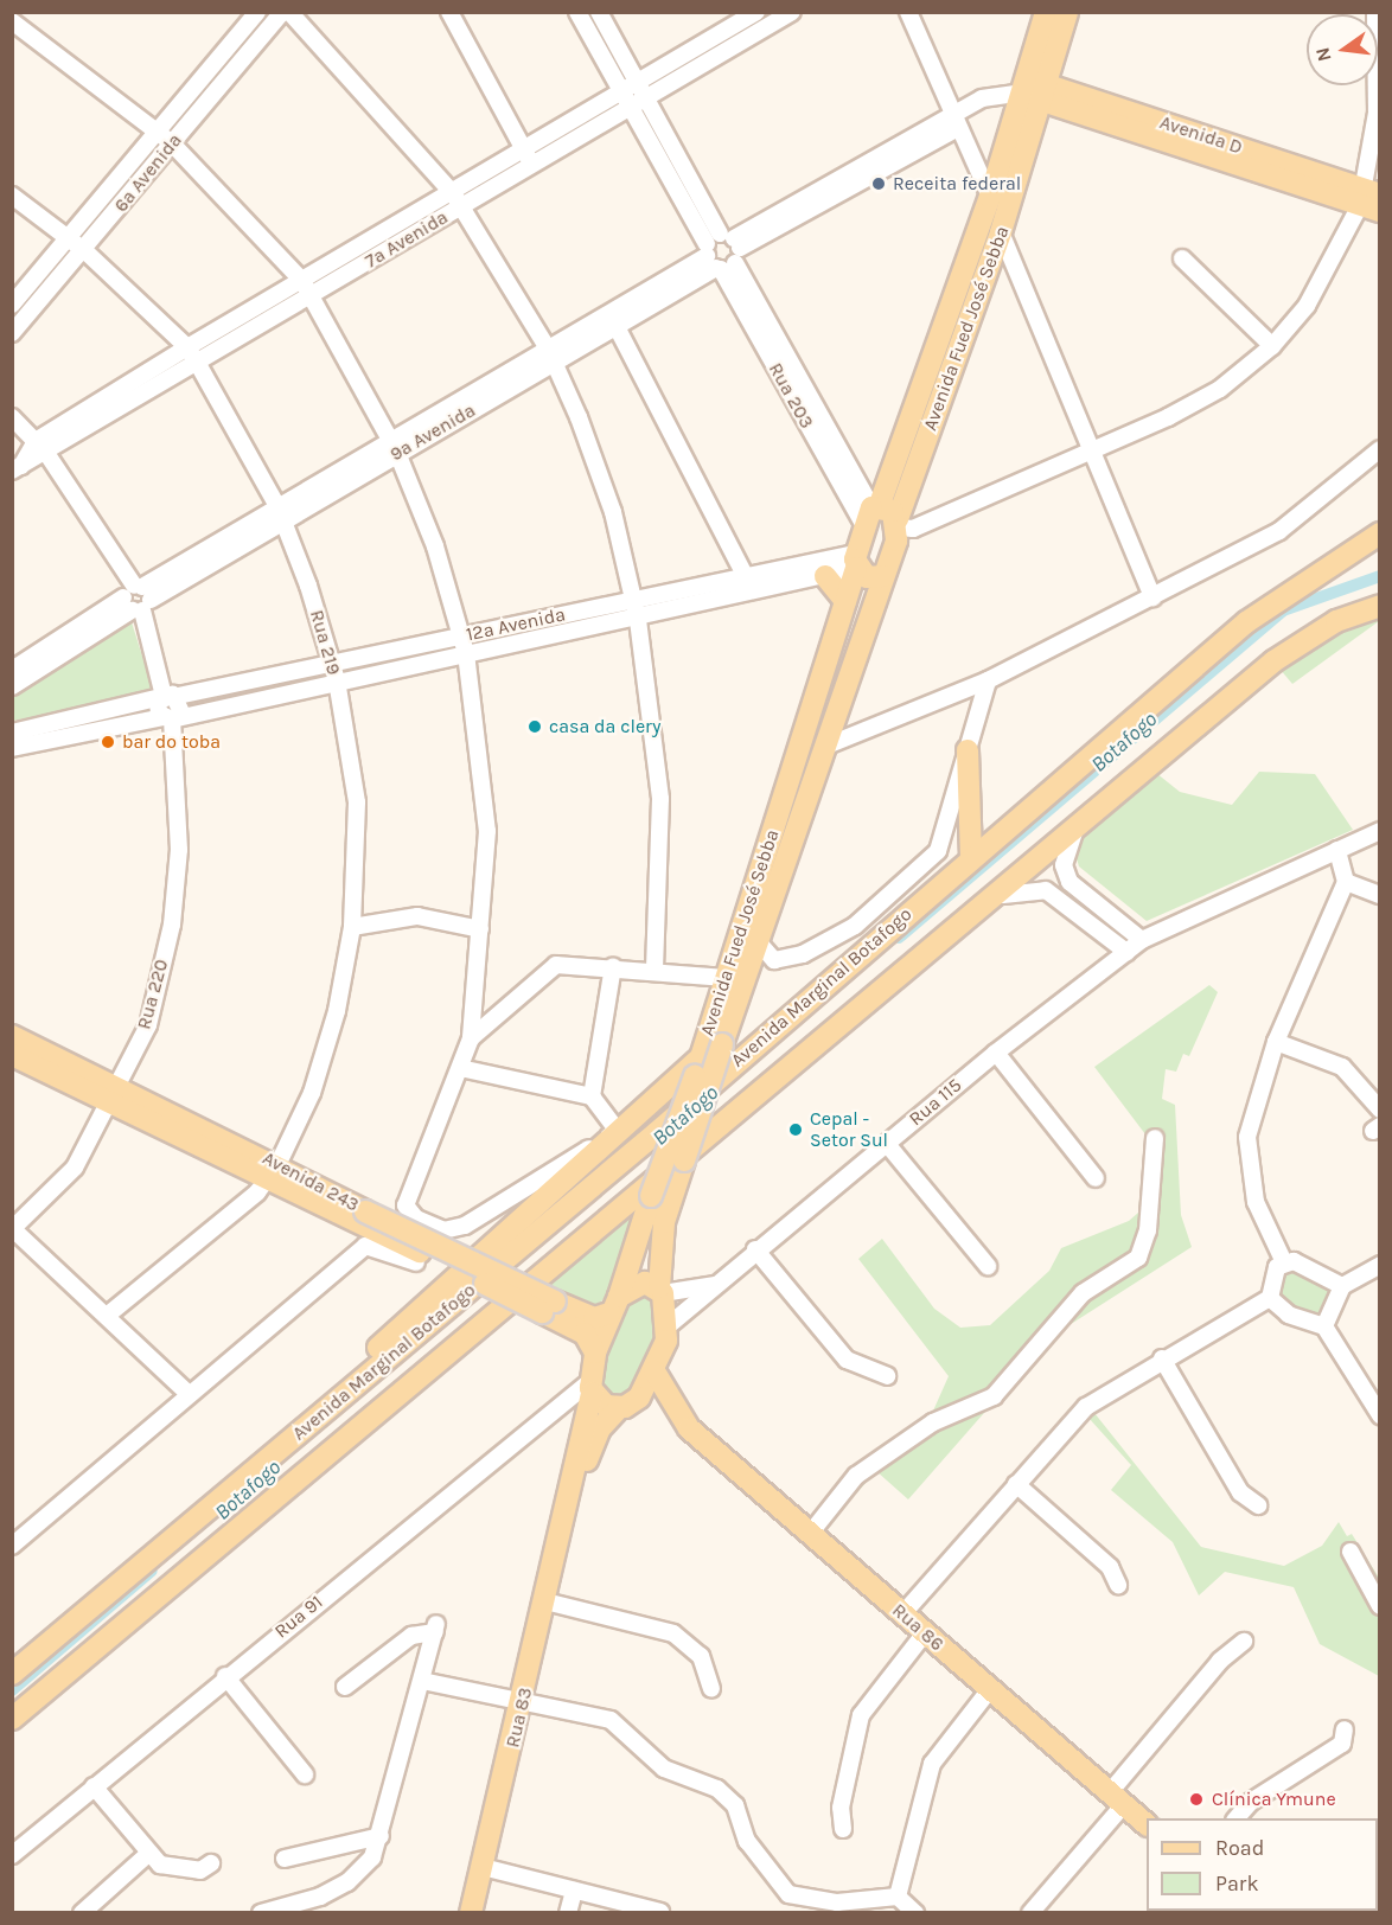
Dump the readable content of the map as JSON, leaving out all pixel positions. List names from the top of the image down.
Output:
{
  "streets": {
    "main road": [
      "Avenida D",
      "Avenida Fued José Sebba",
      "Avenida Marginal Botafogo",
      "Avenida 243",
      "Rua 86",
      "Rua 83"
    ],
    "street": [
      "6ª Avenida",
      "7ª Avenida",
      "Rua 203",
      "9ª Avenida",
      "12ª Avenida",
      "Rua 219",
      "Rua 220",
      "Rua 115",
      "Rua 91"
    ]
  },
  "crossings": [
    ["Avenida D", "Avenida Fued José Sebba"],
    ["Avenida D", "9ª Avenida"],
    ["6ª Avenida", "Rua 219"],
    ["7ª Avenida", "Rua 203"],
    ["7ª Avenida", "Rua 219"],
    ["7ª Avenida", "Rua 220"],
    ["Avenida Fued José Sebba", "Rua 203"],
    ["Avenida Fued José Sebba", "9ª Avenida"],
    ["Avenida Fued José Sebba", "12ª Avenida"],
    ["Avenida Fued José Sebba", "Rua 115"],
    ["Avenida Fued José Sebba", "Avenida 243"],
    ["Avenida Fued José Sebba", "Rua 83"],
    ["Rua 203", "9ª Avenida"],
    ["9ª Avenida", "Rua 219"],
    ["9ª Avenida", "Rua 220"],
    ["12ª Avenida", "Rua 219"],
    ["12ª Avenida", "Rua 220"],
    ["Rua 219", "Avenida 243"],
    ["Rua 220", "Avenida 243"],
    ["Rua 115", "Rua 83"],
    ["Avenida 243", "Rua 83"],
    ["Rua 91", "Rua 86"],
    ["Rua 91", "Rua 83"],
    ["Rua 86", "Rua 83"]
  ],
  "water": ["Botafogo"],
  "places": [
    "Receita federal",
    "casa da clery",
    "bar do toba",
    "Cepal - Setor Sul",
    "Clínica Ymune"
  ],
  "legend": ["Road", "Park"],
  "north": "left"
}
